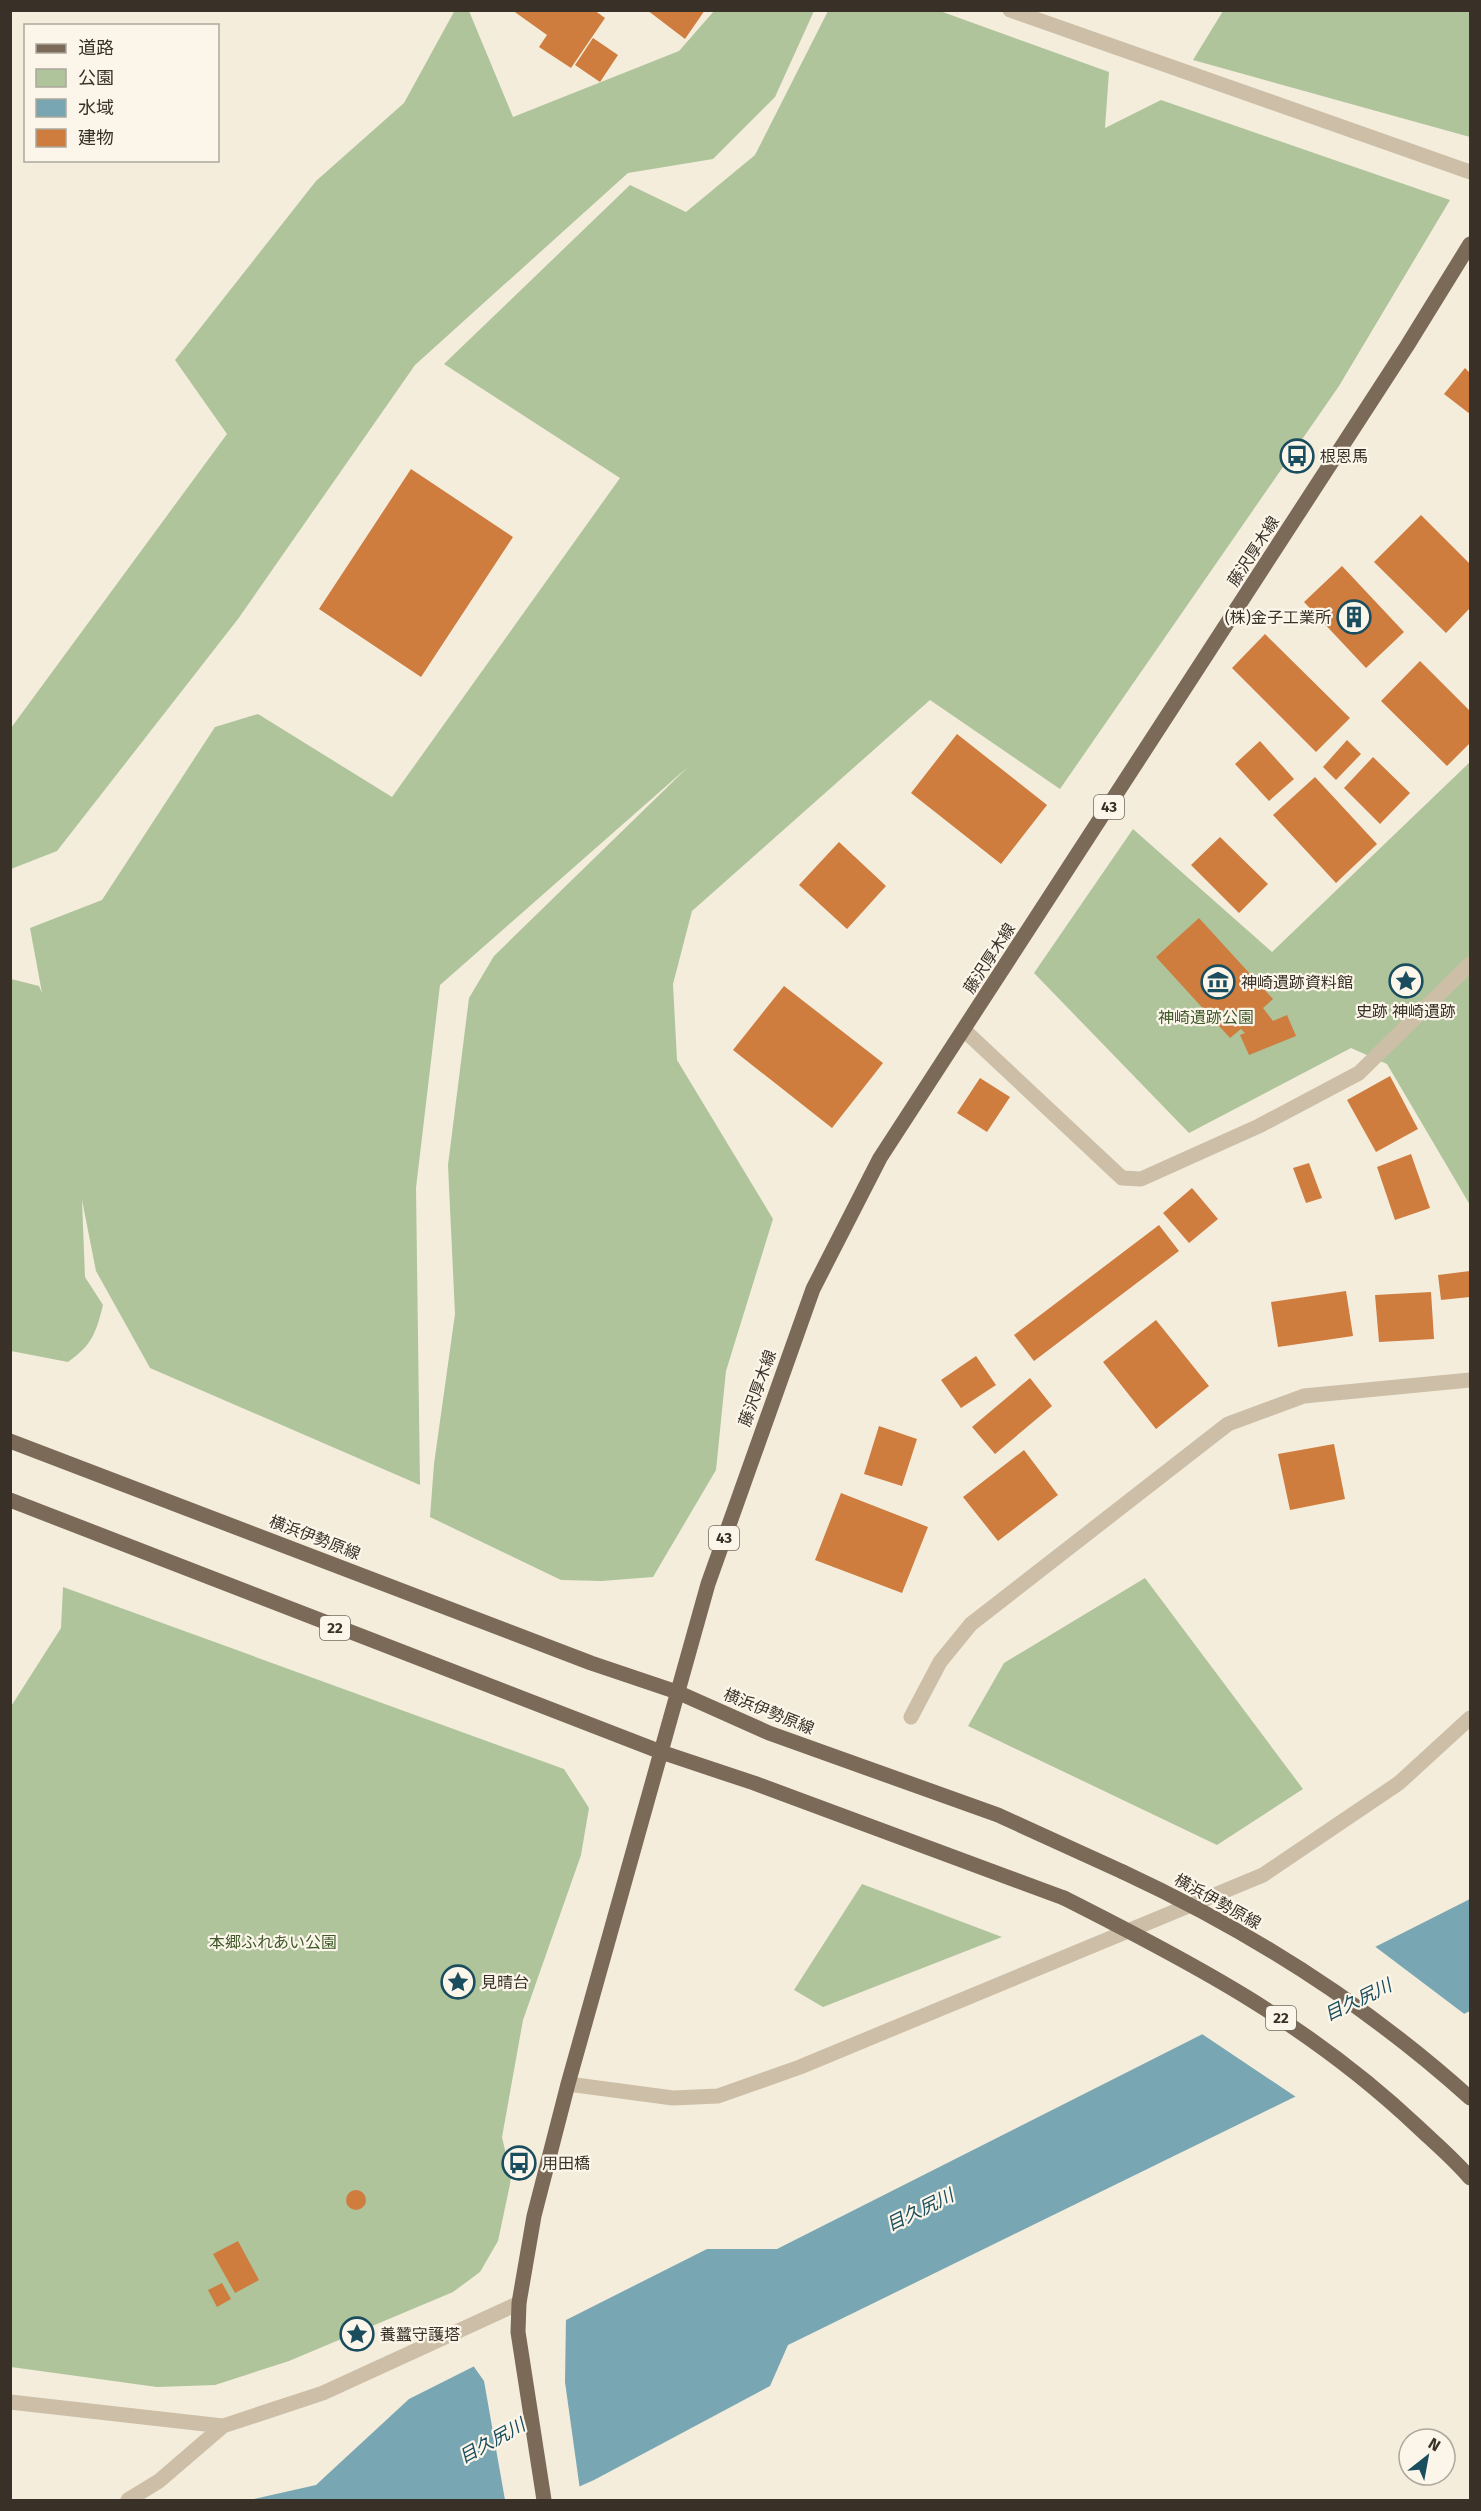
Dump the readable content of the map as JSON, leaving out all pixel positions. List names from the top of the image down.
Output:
{
  "streets": {
    "main road": [
      "藤沢厚木線",
      "43",
      "横浜伊勢原線",
      "22"
    ]
  },
  "crossings": [
    ["藤沢厚木線", "横浜伊勢原線"],
    ["藤沢厚木線", "22"]
  ],
  "water": ["目久尻川"],
  "parks": ["神崎遺跡公園", "本郷ふれあい公園"],
  "places": {
    "bus stop": ["根恩馬", "用田橋"],
    "building": ["(株)金子工業所"],
    "place": ["史跡 神崎遺跡", "見晴台", "養蠶守護塔"],
    "museum": ["神崎遺跡資料館"]
  },
  "legend": [
    "道路",
    "公園",
    "水域",
    "建物"
  ],
  "north": "top right"
}
